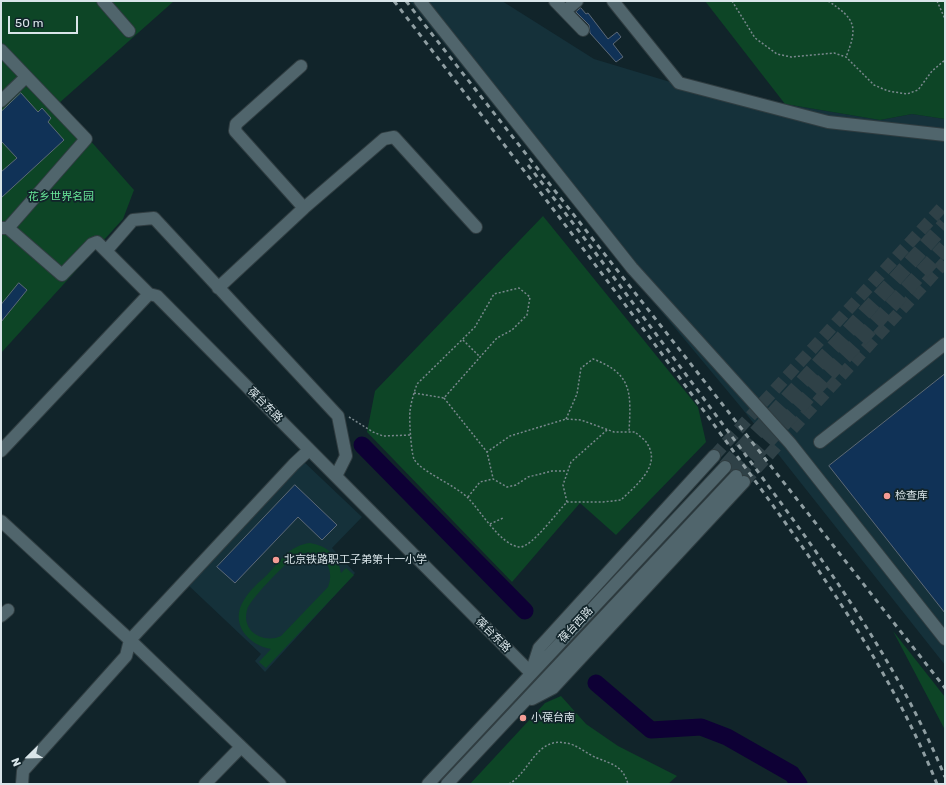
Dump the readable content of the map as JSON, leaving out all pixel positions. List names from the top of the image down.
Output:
{
  "streets": {
    "street": ["葆台东路", "葆台西路"]
  },
  "crossings": [
    ["葆台东路", "葆台西路"]
  ],
  "parks": ["花乡世界名园"],
  "places": ["检查库", "北京铁路职工子弟第十一小学", "小葆台南"],
  "scale_bar": "50 m",
  "north": "bottom left"
}
